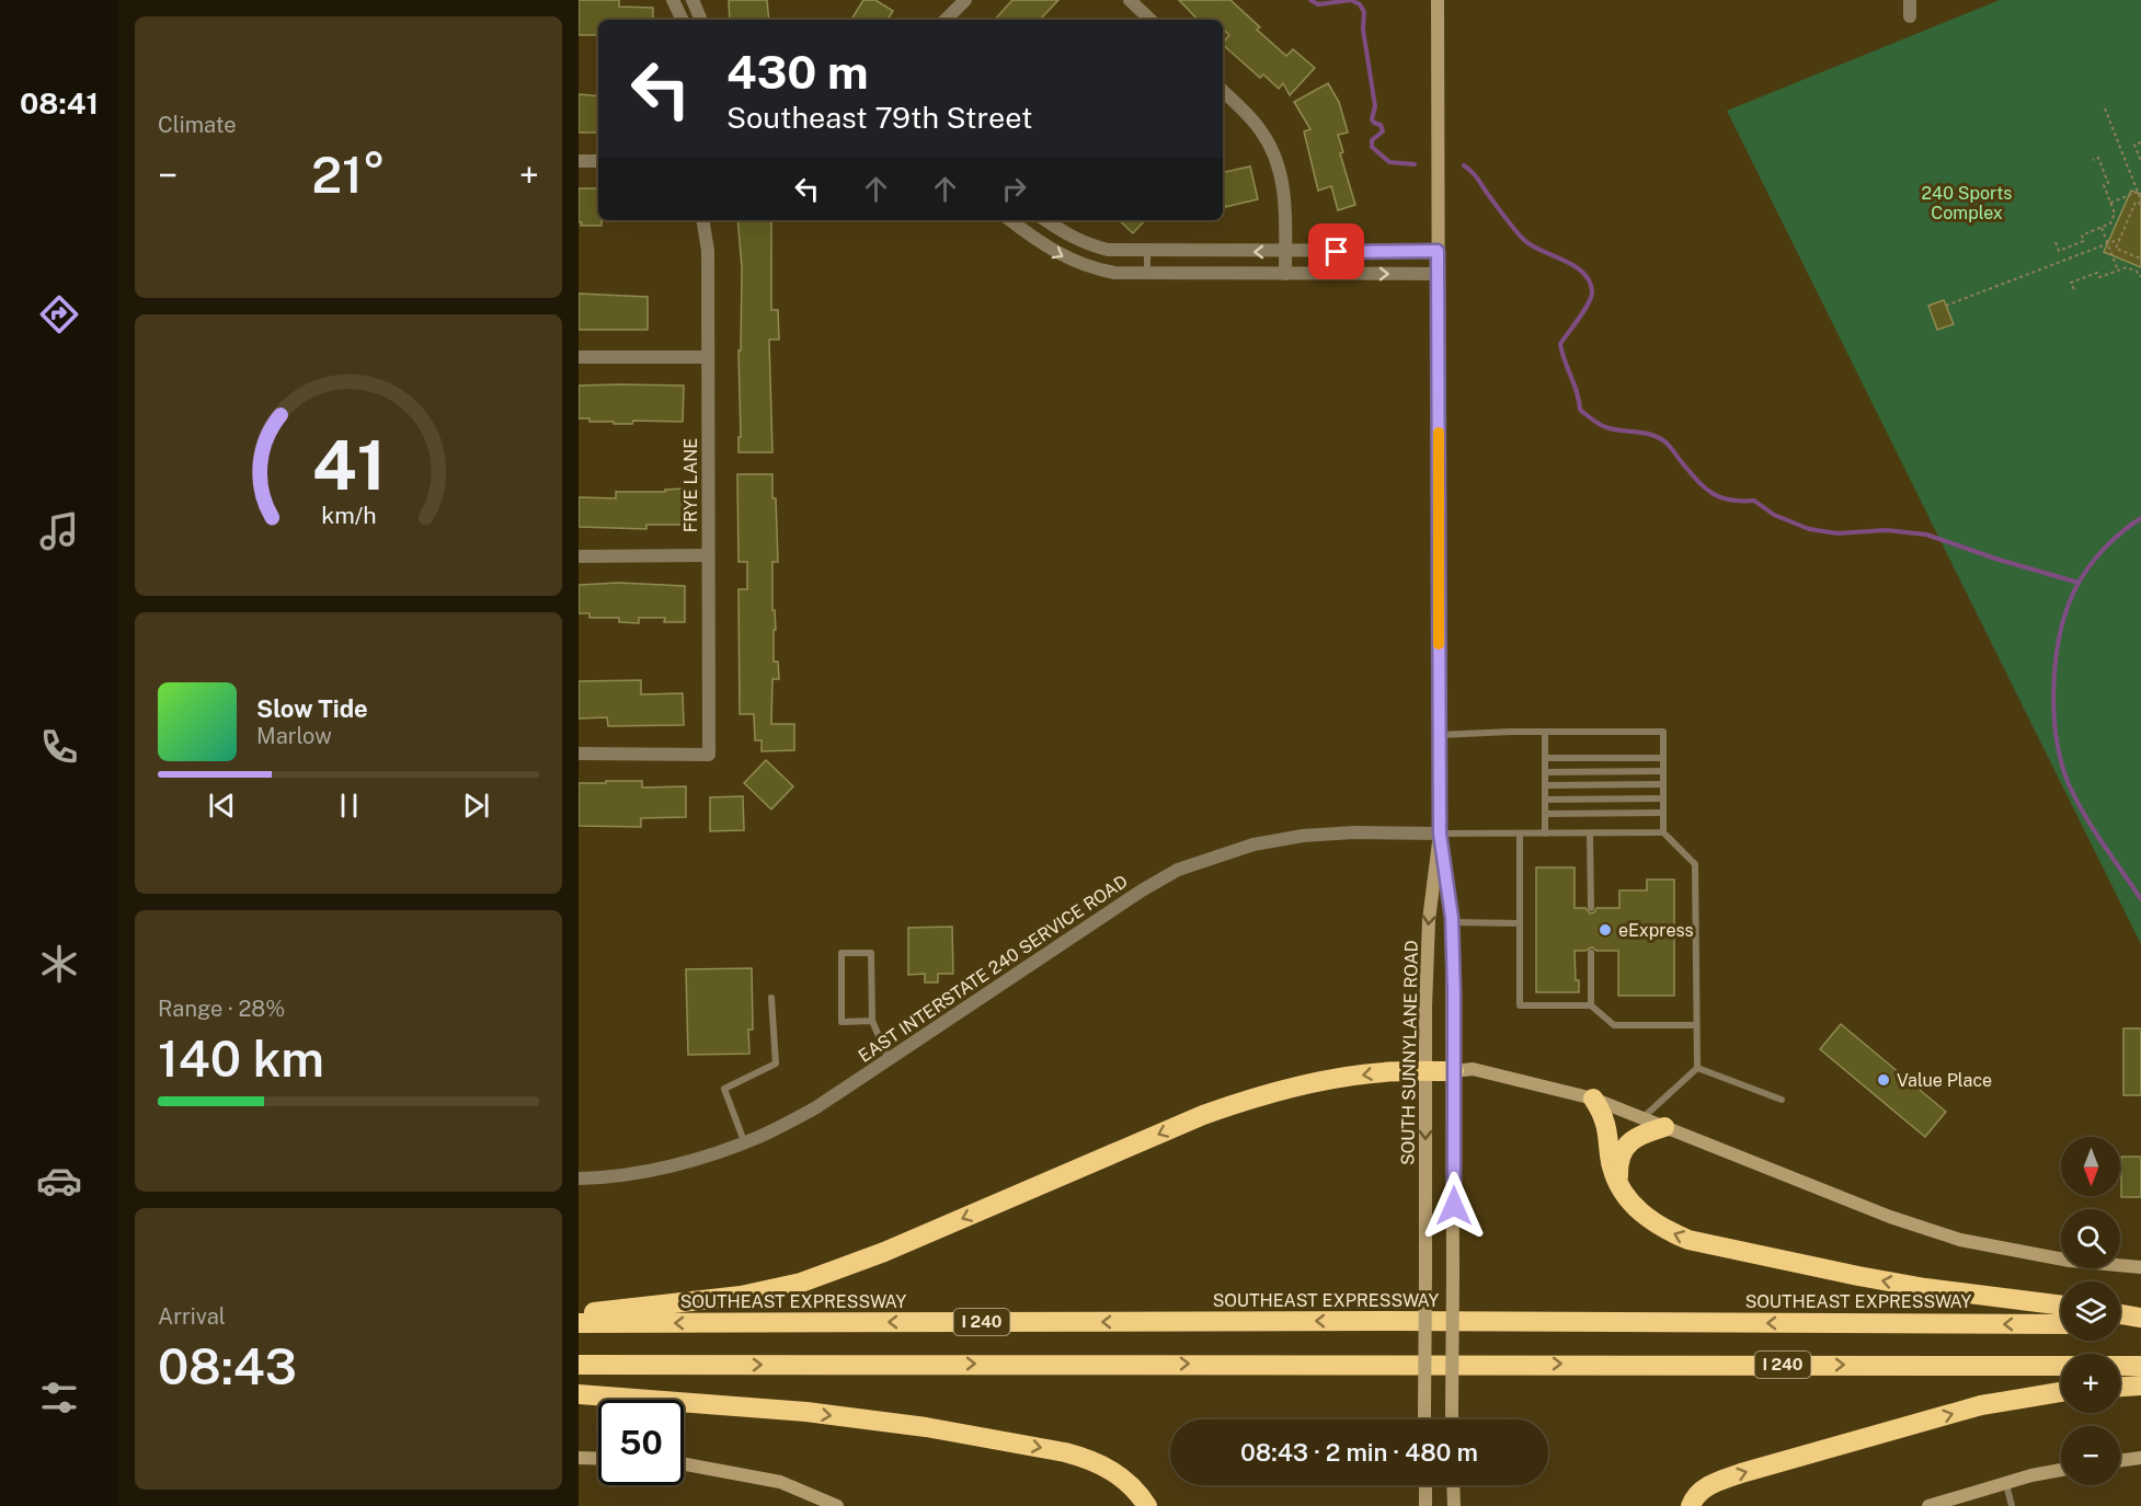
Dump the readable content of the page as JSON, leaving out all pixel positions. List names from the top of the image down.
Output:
{
  "streets": {
    "highway": ["SOUTHEAST EXPRESSWAY", "I 240"],
    "main road": ["SOUTH SUNNYLANE ROAD"],
    "street": ["FRYE LANE", "EAST INTERSTATE 240 SERVICE ROAD"]
  },
  "crossings": [
    ["EAST INTERSTATE 240 SERVICE ROAD", "SOUTH SUNNYLANE ROAD"]
  ],
  "parks": ["240 Sports Complex"],
  "places": ["eExpress", "Value Place"],
  "north": "bottom",
  "page": {
    "tabs": "08:41",
    "tile": [
      "Climate",
      ["Range · 28%", "140 km"],
      ["Arrival", "08:43"]
    ],
    "turn": ["430 m", "Southeast 79th Street"],
    "heat": ["−", "21°", "+"],
    "song": ["Slow Tide", "Marlow"],
    "map_buttons": ["+", "−"],
    "limit": "50",
    "trip": "08:43 · 2 min · 480 m",
    "gauge": ["41", "km/h"]
  }
}
